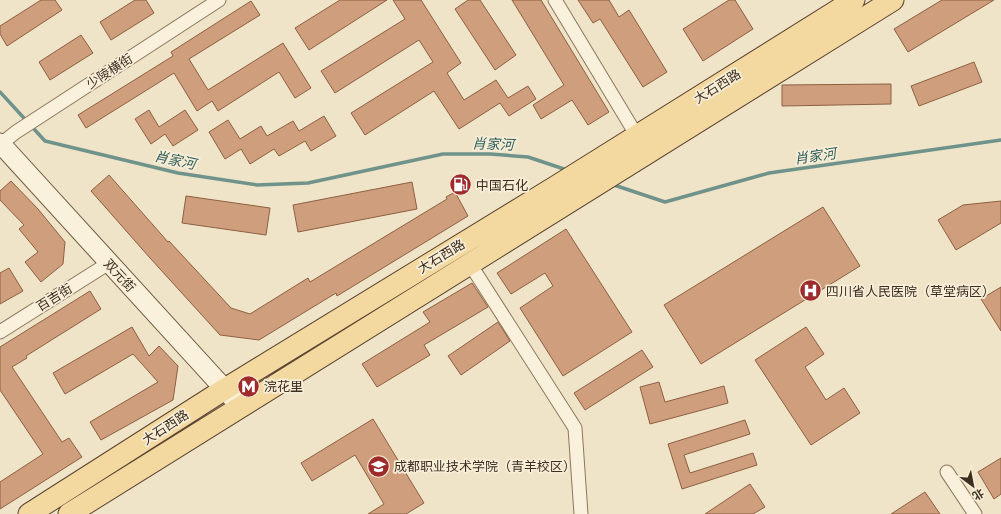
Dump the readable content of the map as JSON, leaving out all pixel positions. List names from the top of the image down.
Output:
{
  "streets": {
    "main road": ["大石西路", "双元街"],
    "street": ["少陵横街", "百吉街"]
  },
  "crossings": [
    ["少陵横街", "双元街"],
    ["大石西路", "双元街"],
    ["双元街", "百吉街"]
  ],
  "water": ["肖家河"],
  "places": {
    "fuel station": ["中国石化"],
    "hospital": ["四川省人民医院（草堂病区）"],
    "metro station": ["浣花里"],
    "school or university": ["成都职业技术学院（青羊校区）"]
  },
  "north": "bottom right"
}
